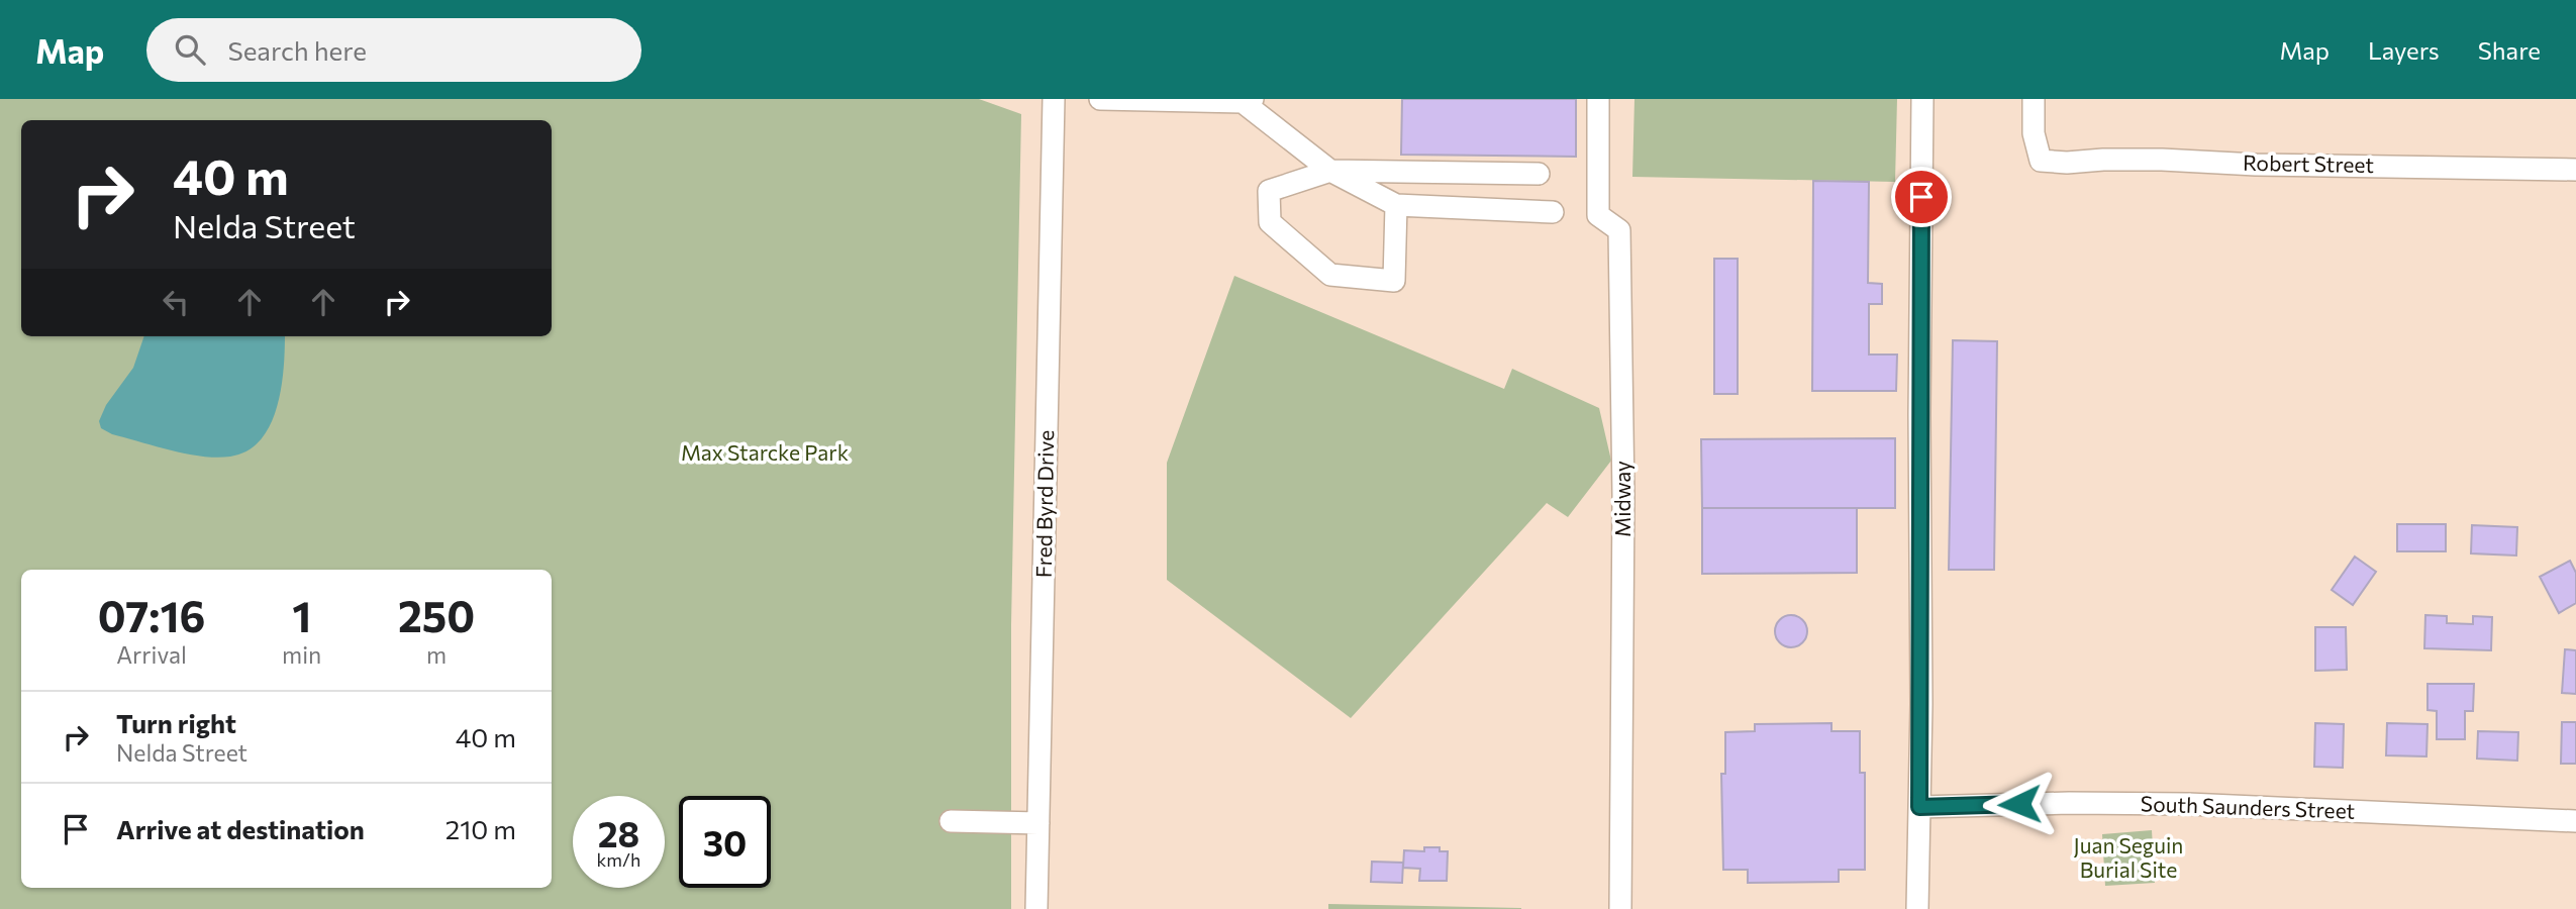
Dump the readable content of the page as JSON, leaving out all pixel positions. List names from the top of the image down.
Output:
{
  "streets": {
    "street": [
      "Robert Street",
      "Midway",
      "Fred Byrd Drive",
      "South Saunders Street"
    ]
  },
  "parks": ["Max Starcke Park", "Juan Seguin Burial Site"],
  "page": {
    "header": "Map",
    "search": "Search here",
    "nav": ["Map", "Layers", "Share"],
    "turn": ["40 m", "Nelda Street"],
    "eta": [
      "07:16",
      "Arrival",
      "1",
      "min",
      "250",
      "m"
    ],
    "list": [
      {
        "name": "Turn right",
        "note": "Nelda Street",
        "value": "40 m"
      },
      {
        "name": "Arrive at destination",
        "value": "210 m"
      }
    ],
    "speed": "28 km/h",
    "limit": "30"
  }
}
